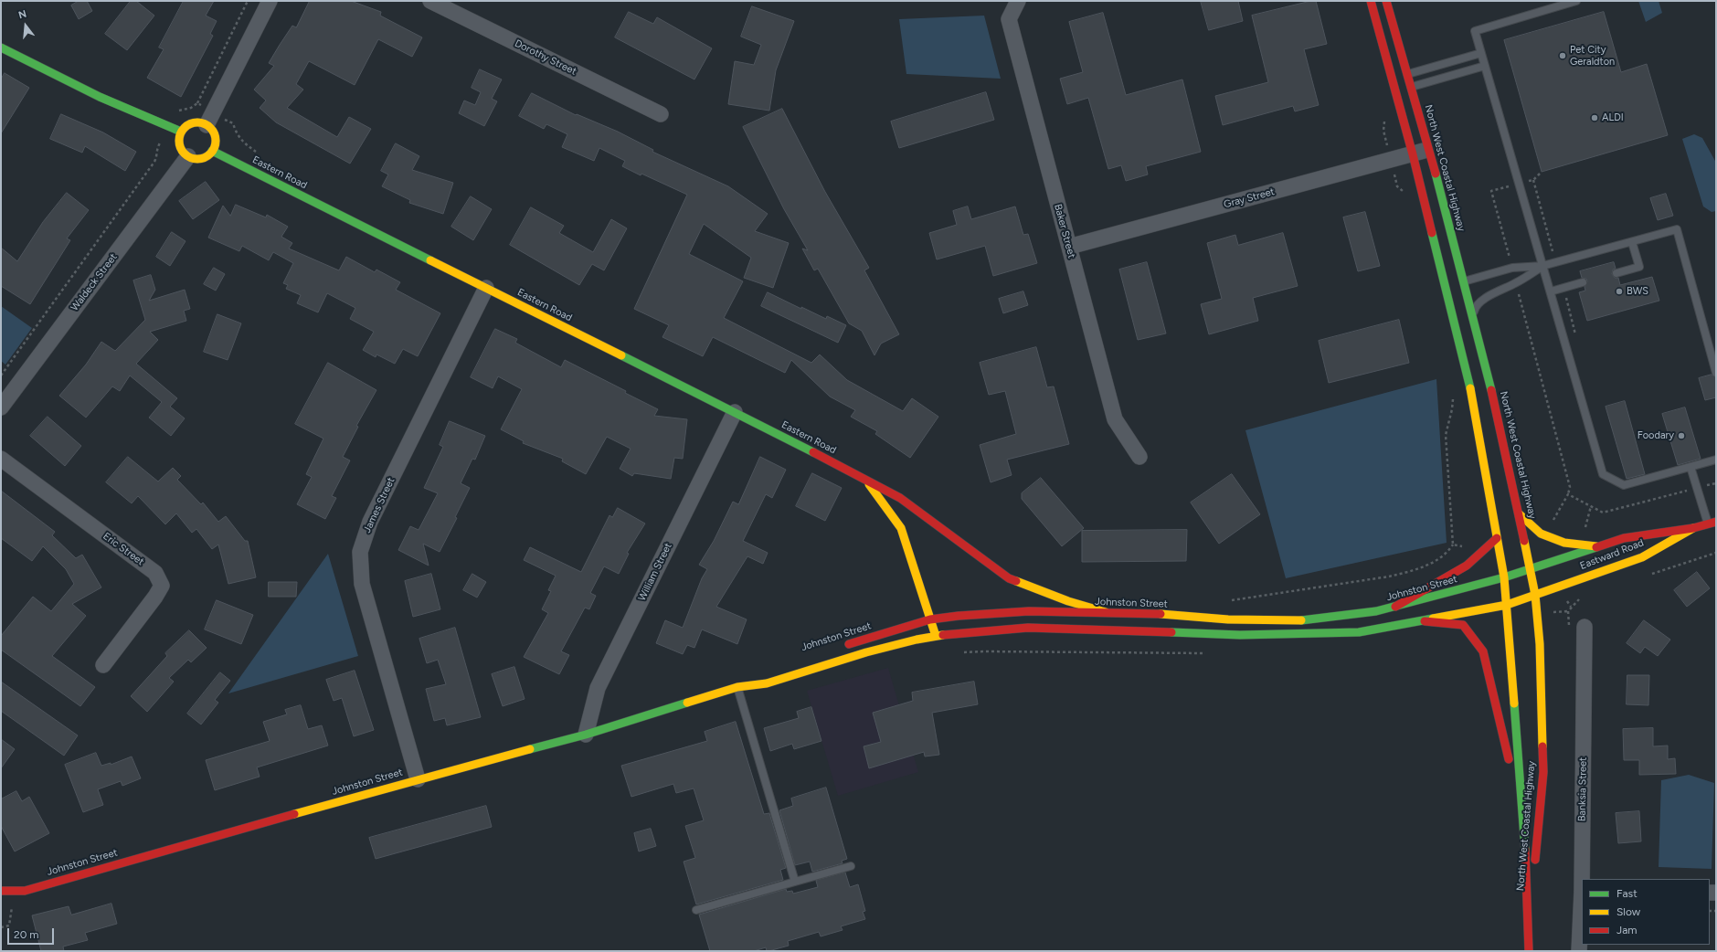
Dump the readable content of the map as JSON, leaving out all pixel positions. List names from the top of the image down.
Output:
{
  "streets": {
    "main road": [
      "North West Coastal Highway",
      "Eastern Road",
      "Eastward Road",
      "Johnston Street"
    ],
    "street": [
      "Dorothy Street",
      "Gray Street",
      "Baker Street",
      "Waldeck Street",
      "James Street",
      "Eric Street",
      "William Street",
      "Banksia Street"
    ]
  },
  "crossings": [
    ["North West Coastal Highway", "Gray Street"],
    ["North West Coastal Highway", "Eastward Road"],
    ["North West Coastal Highway", "Johnston Street"],
    ["Eastern Road", "Waldeck Street"],
    ["Eastern Road", "James Street"],
    ["Eastern Road", "William Street"],
    ["Eastern Road", "Johnston Street"],
    ["Gray Street", "Baker Street"],
    ["James Street", "Johnston Street"],
    ["Eastward Road", "Johnston Street"],
    ["William Street", "Johnston Street"]
  ],
  "places": [
    "Pet City Geraldton",
    "ALDI",
    "BWS",
    "Foodary"
  ],
  "legend": ["Fast", "Slow", "Jam"],
  "scale_bar": "20 m",
  "north": "top"
}
